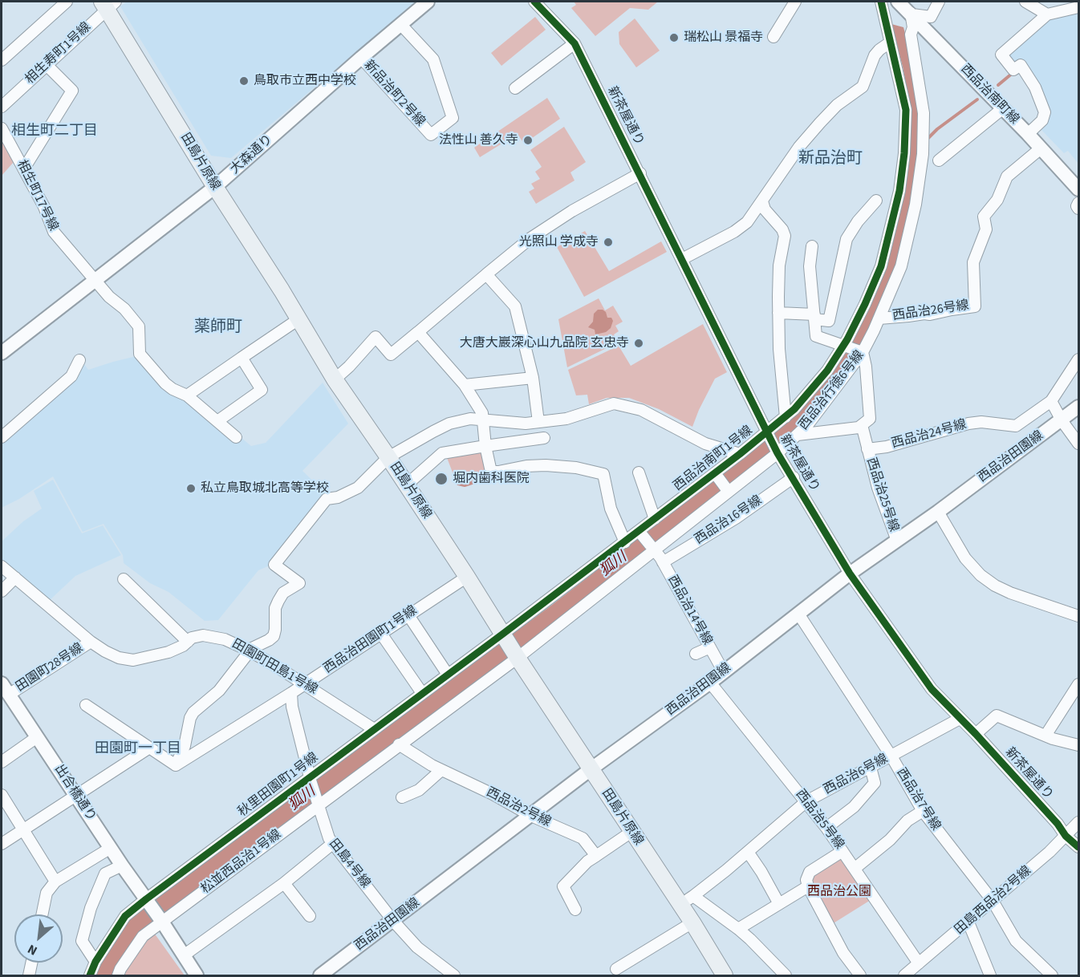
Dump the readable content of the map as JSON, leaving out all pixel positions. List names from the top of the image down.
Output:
{
  "streets": {
    "main road": ["田島片原線"],
    "street": [
      "相生寿町1号線",
      "新品治町2号線",
      "西品治南町線",
      "新茶屋通り",
      "大森通り",
      "相生町17号線",
      "西品治26号線",
      "西品治行徳6号線",
      "西品治24号線",
      "西品治田園線",
      "西品治南町1号線",
      "西品治25号線",
      "西品治16号線",
      "西品治14号線",
      "西品治田園町1号線",
      "田園町田島1号線",
      "田園町28号線",
      "西品治6号線",
      "秋里田園町1号線",
      "出合橋通り",
      "西品治7号線",
      "西品治2号線",
      "西品治5号線",
      "松並西品治1号線",
      "田島4号線",
      "田島西品治2号線"
    ]
  },
  "crossings": [
    ["相生寿町1号線", "田島片原線"],
    ["新品治町2号線", "大森通り"],
    ["西品治南町線", "西品治26号線"],
    ["西品治南町線", "西品治行徳6号線"],
    ["新茶屋通り", "西品治行徳6号線"],
    ["新茶屋通り", "西品治田園線"],
    ["新茶屋通り", "西品治南町1号線"],
    ["新茶屋通り", "西品治16号線"],
    ["新茶屋通り", "西品治6号線"],
    ["新茶屋通り", "田島西品治2号線"],
    ["大森通り", "田島片原線"],
    ["大森通り", "相生町17号線"],
    ["田島片原線", "西品治行徳6号線"],
    ["田島片原線", "西品治田園線"],
    ["田島片原線", "西品治南町1号線"],
    ["田島片原線", "西品治田園町1号線"],
    ["田島片原線", "西品治6号線"],
    ["田島片原線", "秋里田園町1号線"],
    ["田島片原線", "松並西品治1号線"],
    ["西品治26号線", "西品治行徳6号線"],
    ["西品治行徳6号線", "西品治14号線"],
    ["西品治行徳6号線", "松並西品治1号線"],
    ["西品治24号線", "西品治25号線"],
    ["西品治田園線", "西品治25号線"],
    ["西品治田園線", "西品治14号線"],
    ["西品治田園線", "西品治7号線"],
    ["西品治田園線", "西品治2号線"],
    ["西品治田園線", "西品治5号線"],
    ["西品治田園線", "田島4号線"],
    ["西品治南町1号線", "西品治14号線"],
    ["西品治南町1号線", "秋里田園町1号線"],
    ["西品治16号線", "西品治14号線"],
    ["西品治田園町1号線", "田園町田島1号線"],
    ["西品治田園町1号線", "田島4号線"],
    ["田園町田島1号線", "田園町28号線"],
    ["田園町田島1号線", "秋里田園町1号線"],
    ["田園町28号線", "出合橋通り"],
    ["西品治6号線", "西品治7号線"],
    ["西品治6号線", "西品治5号線"],
    ["秋里田園町1号線", "出合橋通り"],
    ["秋里田園町1号線", "田島4号線"],
    ["出合橋通り", "松並西品治1号線"],
    ["西品治7号線", "田島西品治2号線"],
    ["西品治2号線", "松並西品治1号線"],
    ["西品治5号線", "田島西品治2号線"],
    ["松並西品治1号線", "田島4号線"]
  ],
  "districts": [
    "相生町二丁目",
    "新品治町",
    "薬師町",
    "田園町一丁目"
  ],
  "water": ["狐川"],
  "parks": ["西品治公園"],
  "places": [
    "瑞松山 景福寺",
    "鳥取市立西中学校",
    "法性山 善久寺",
    "光照山 学成寺",
    "大唐大巖深心山九品院 玄忠寺",
    "堀内歯科医院",
    "私立鳥取城北高等学校"
  ],
  "north": "bottom left"
}
